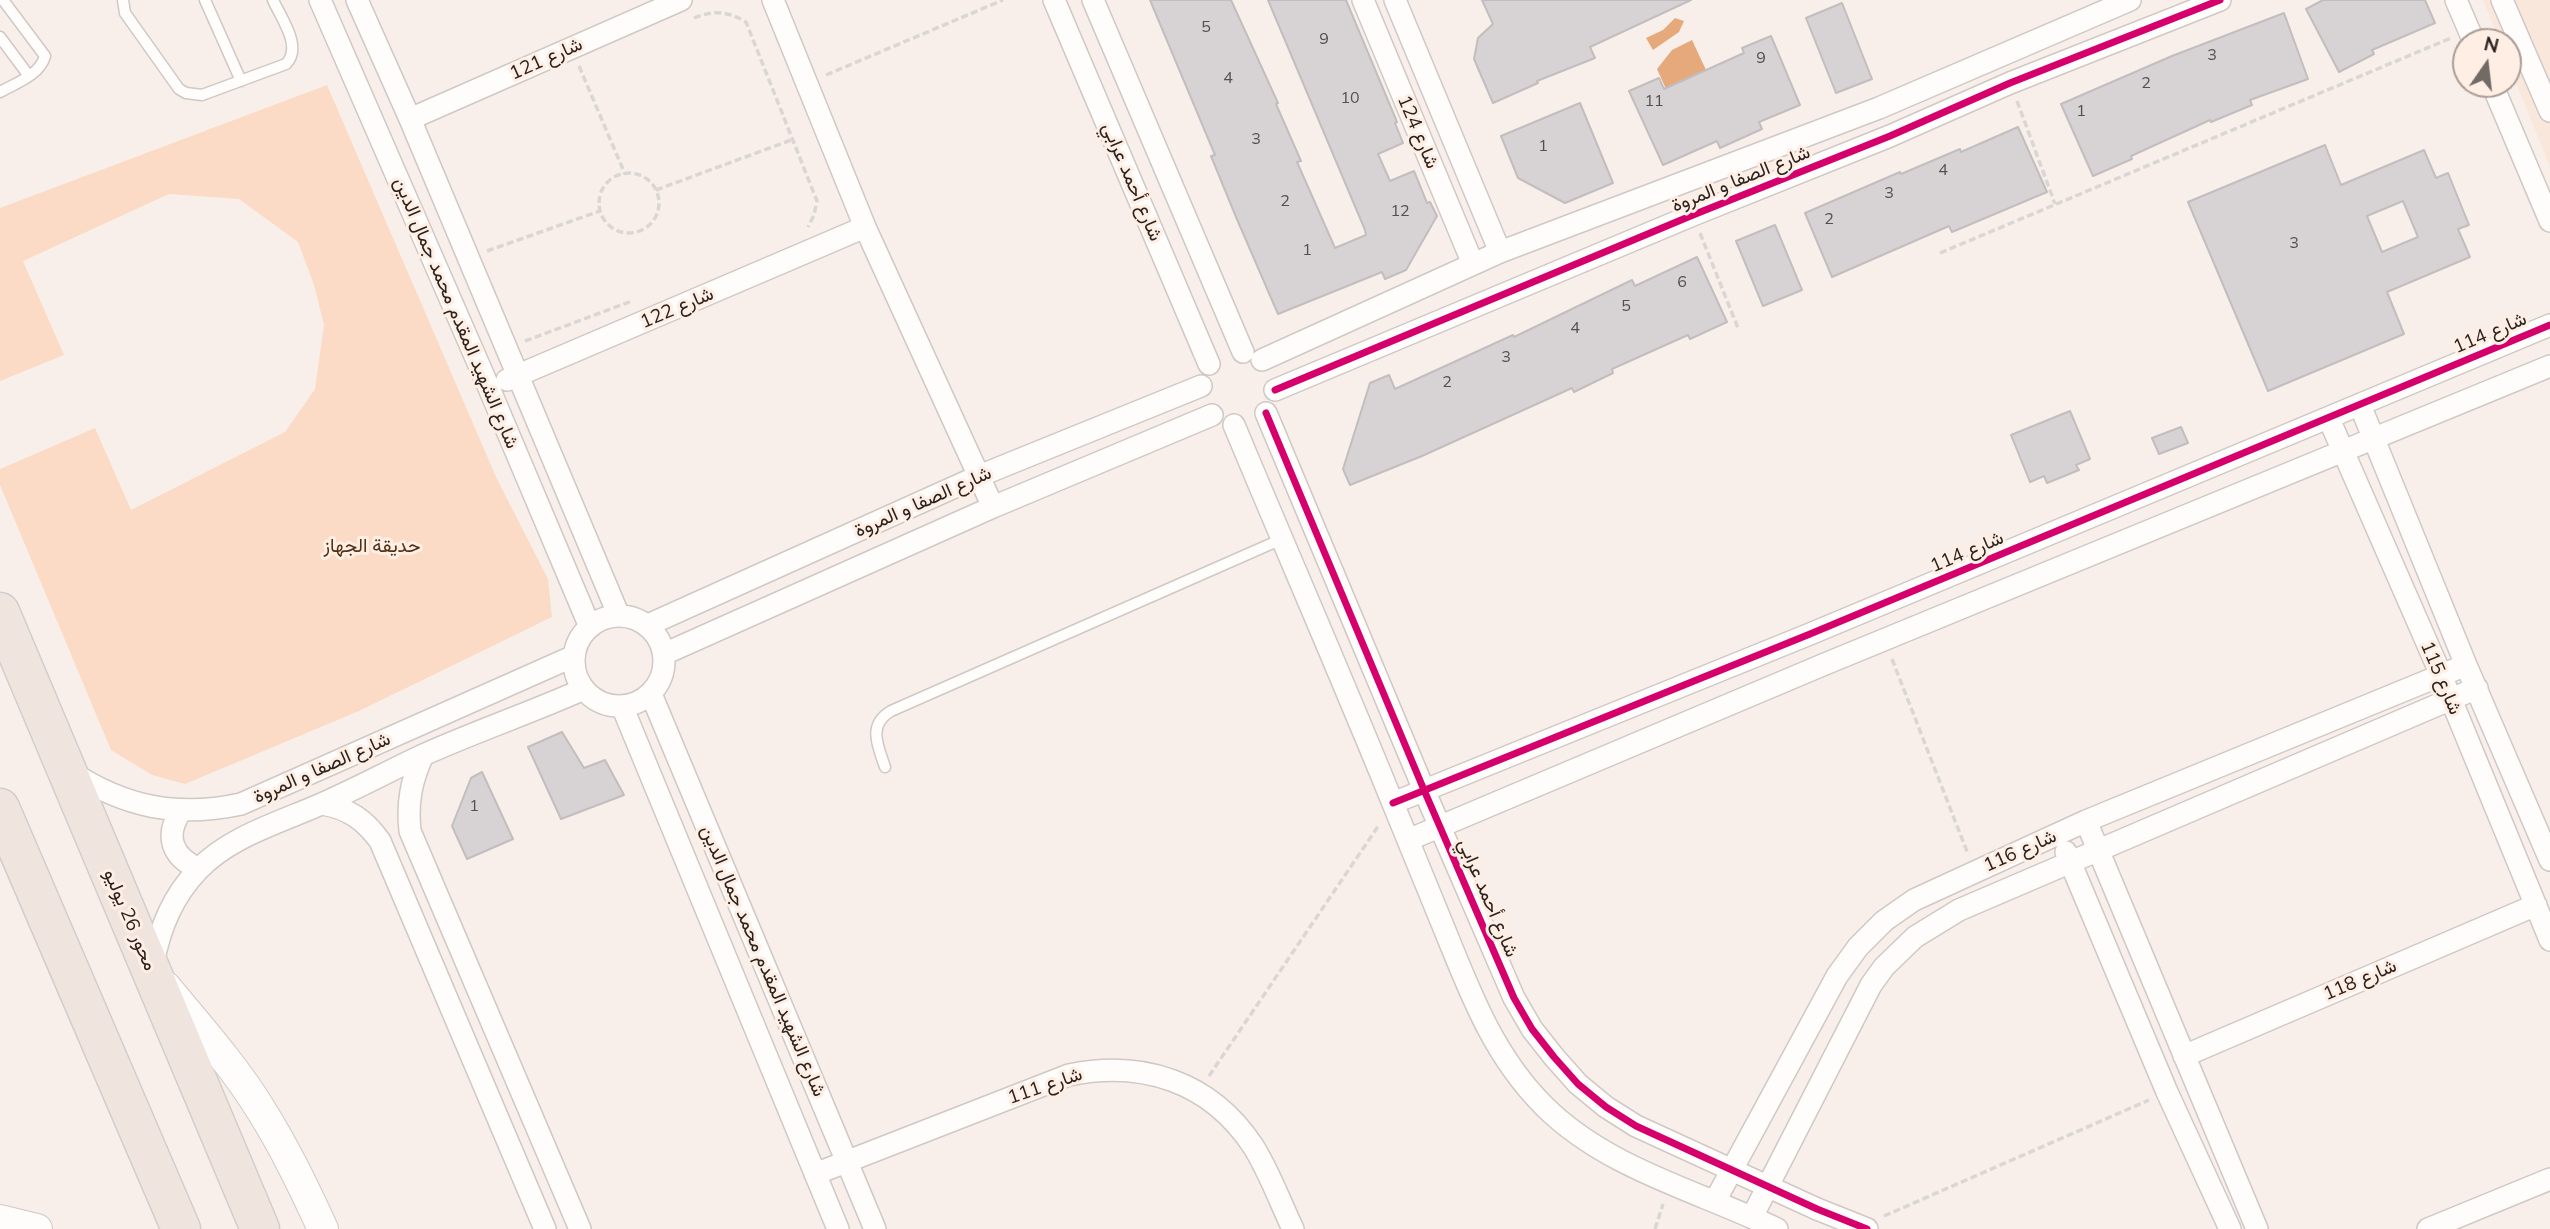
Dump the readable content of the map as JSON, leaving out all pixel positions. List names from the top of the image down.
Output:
{
  "streets": {
    "highway": ["محور 26 يوليو"],
    "street": [
      "شارع 121",
      "شارع 124",
      "شارع الصفا و المروة",
      "شارع أحمد عرابي",
      "شارع 122",
      "شارع الشهيد المقدم محمد جمال الدين",
      "شارع 114",
      "شارع 115",
      "شارع 116",
      "شارع 118",
      "شارع 111"
    ]
  },
  "crossings": [
    ["شارع 121", "شارع الشهيد المقدم محمد جمال الدين"],
    ["شارع 124", "شارع الصفا و المروة"],
    ["شارع الصفا و المروة", "شارع أحمد عرابي"],
    ["شارع الصفا و المروة", "شارع الشهيد المقدم محمد جمال الدين"],
    ["شارع الصفا و المروة", "محور 26 يوليو"],
    ["شارع أحمد عرابي", "شارع 114"],
    ["شارع أحمد عرابي", "شارع 116"],
    ["شارع 122", "شارع الشهيد المقدم محمد جمال الدين"],
    ["شارع الشهيد المقدم محمد جمال الدين", "شارع 111"],
    ["شارع 114", "شارع 115"],
    ["شارع 115", "شارع 116"],
    ["شارع 115", "شارع 118"]
  ],
  "parks": ["حديقة الجهاز"],
  "house_numbers": [
    "5",
    "9",
    "3",
    "9",
    "4",
    "2",
    "10",
    "11",
    "1",
    "3",
    "1",
    "4",
    "3",
    "2",
    "12",
    "2",
    "3",
    "1",
    "6",
    "5",
    "4",
    "3",
    "2",
    "1"
  ],
  "north": "top"
}
